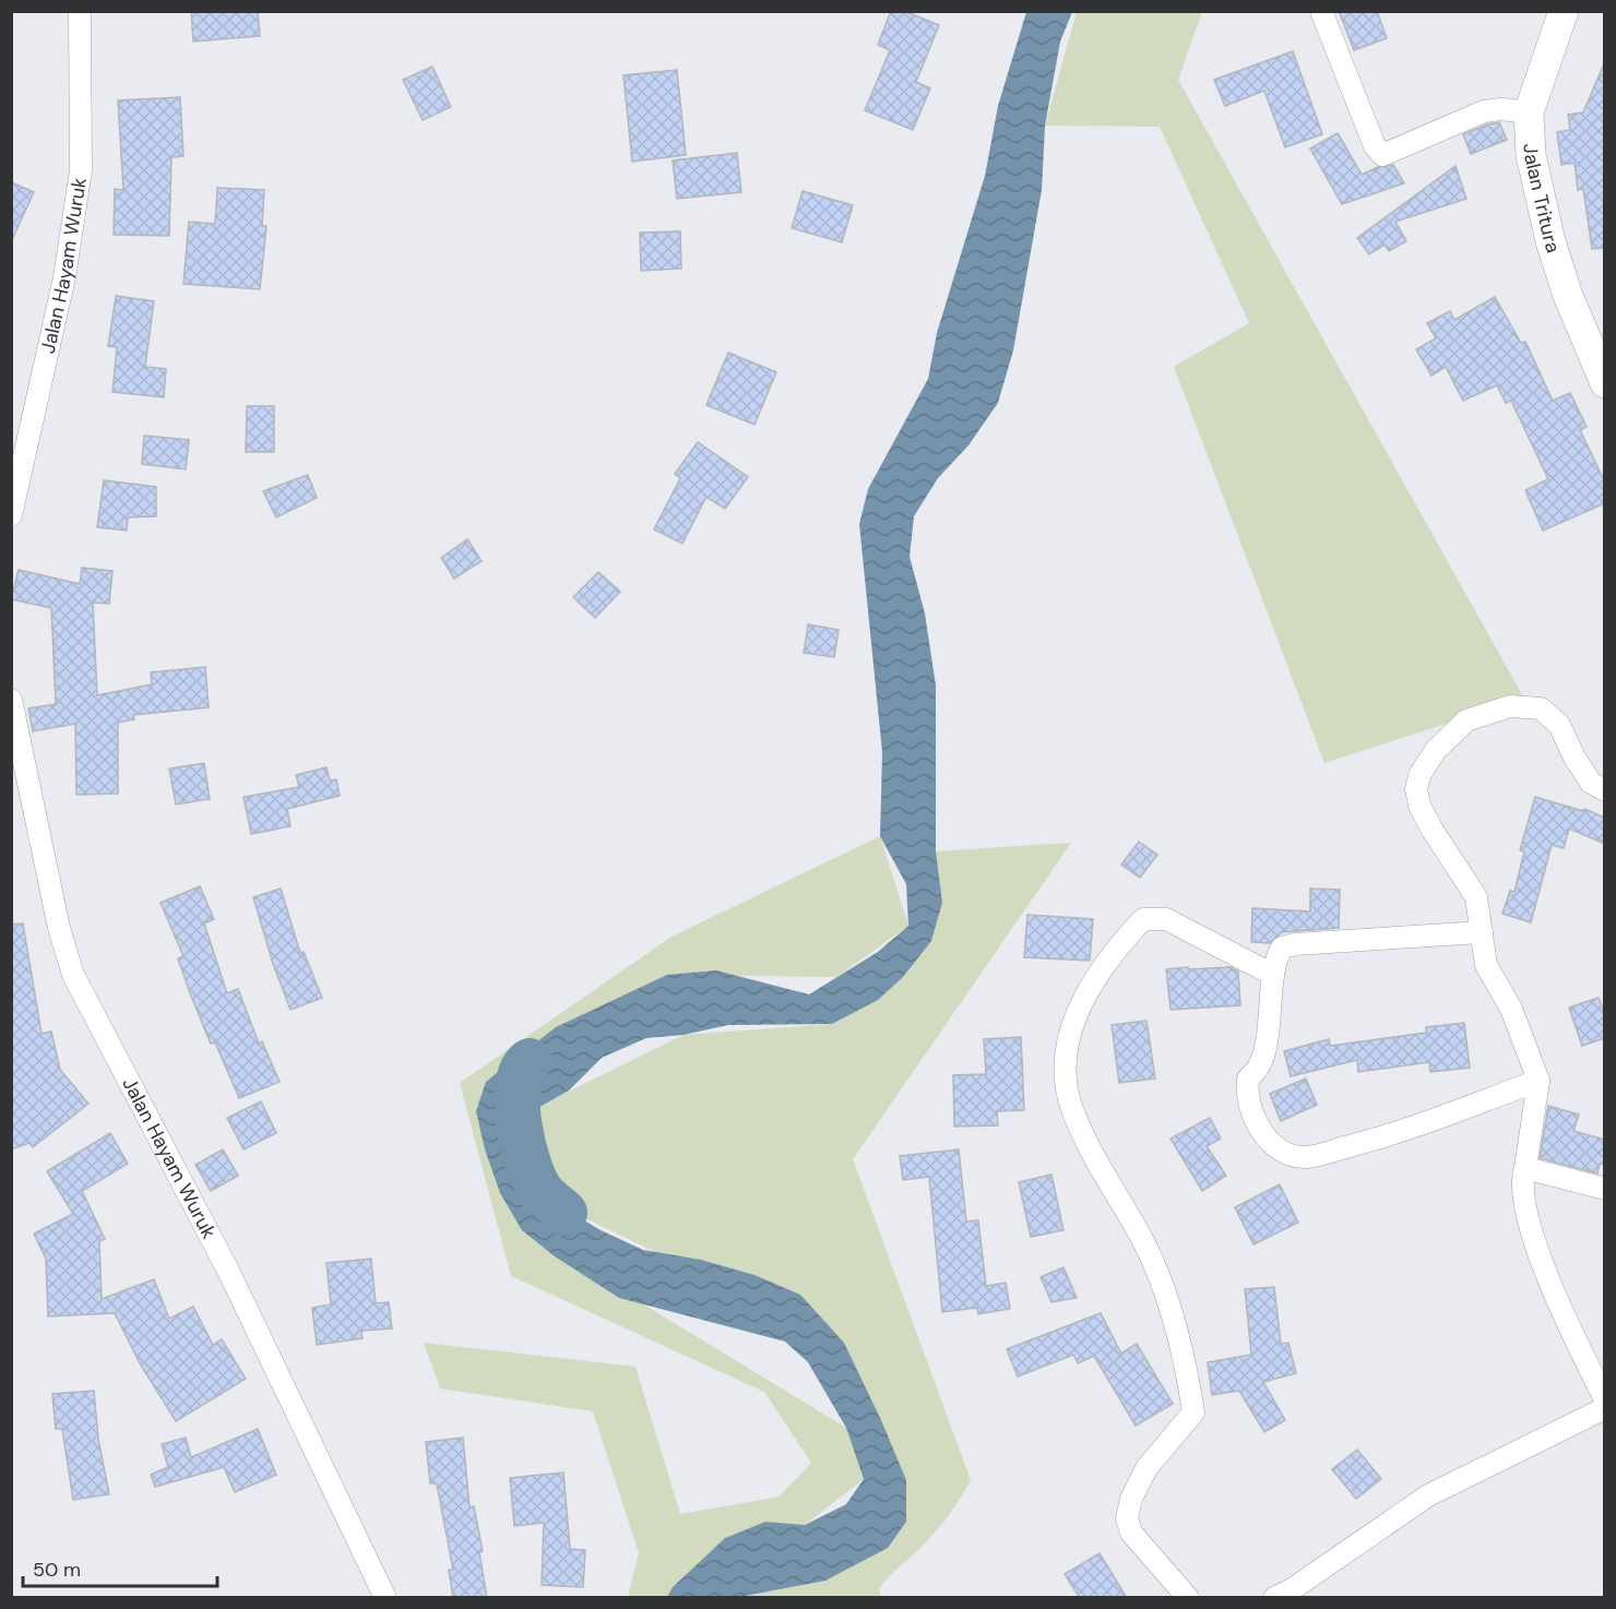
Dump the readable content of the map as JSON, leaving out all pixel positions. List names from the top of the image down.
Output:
{
  "streets": {
    "street": ["Jalan Tritura", "Jalan Hayam Wuruk"]
  },
  "scale_bar": "50 m"
}
